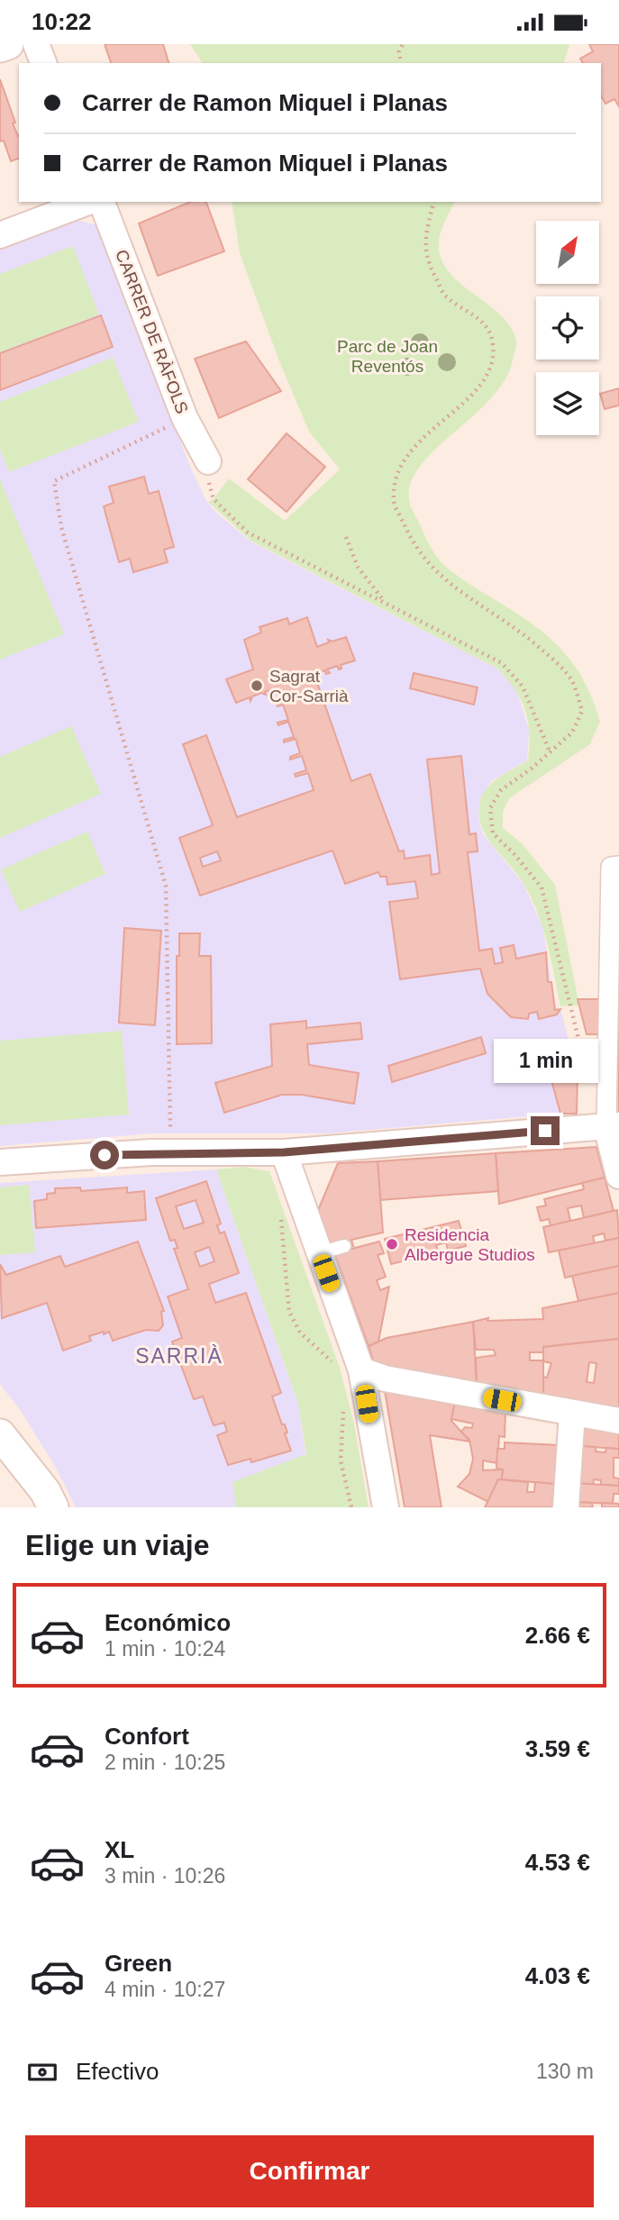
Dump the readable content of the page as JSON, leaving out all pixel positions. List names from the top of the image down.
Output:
{
  "streets": {
    "street": ["CARRER DE RÀFOLS"]
  },
  "districts": ["SARRIÀ"],
  "parks": ["Parc de Joan Reventós"],
  "places": ["Sagrat Cor-Sarrià", "Residencia Albergue Studios"],
  "north": "top right",
  "page": {
    "status": "10:22",
    "banner": ["Carrer de Ramon Miquel i Planas", "Carrer de Ramon Miquel i Planas"],
    "bubble": "1 min",
    "heading": "Elige un viaje",
    "list": [
      {
        "name": "Económico",
        "note": "1 min · 10:24",
        "value": "2.66 €"
      },
      {
        "name": "Confort",
        "note": "2 min · 10:25",
        "value": "3.59 €"
      },
      {
        "name": "XL",
        "note": "3 min · 10:26",
        "value": "4.53 €"
      },
      {
        "name": "Green",
        "note": "4 min · 10:27",
        "value": "4.03 €"
      }
    ],
    "pay": ["Efectivo", "130 m"],
    "buttons": "Confirmar"
  }
}
